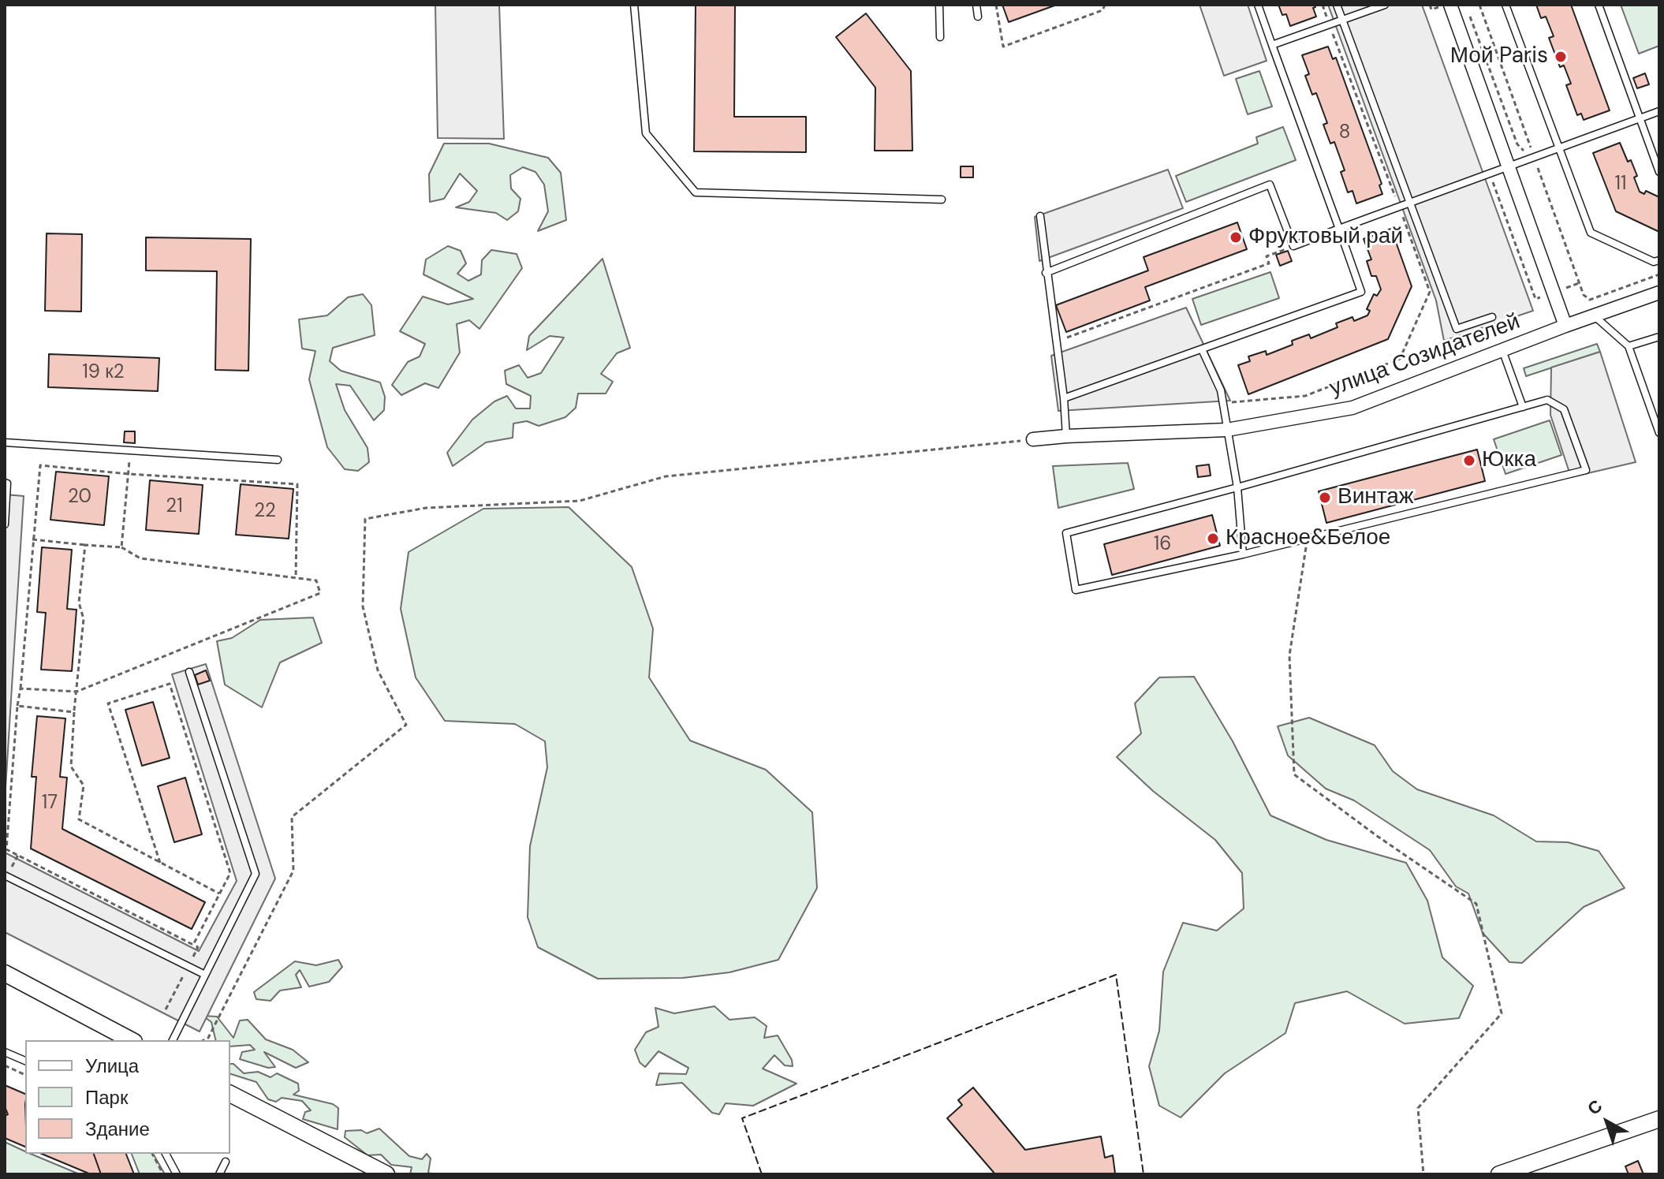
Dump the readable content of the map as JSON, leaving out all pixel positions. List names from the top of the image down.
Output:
{
  "streets": {
    "street": ["улица Созидателей"]
  },
  "places": [
    "Мой Paris",
    "Фруктовый рай",
    "Юкка",
    "Винтаж",
    "Красное&Белое"
  ],
  "house_numbers": [
    "8",
    "11",
    "19 к2",
    "20",
    "21",
    "22",
    "16",
    "17"
  ],
  "legend": ["Улица", "Парк", "Здание"],
  "north": "top left"
}
